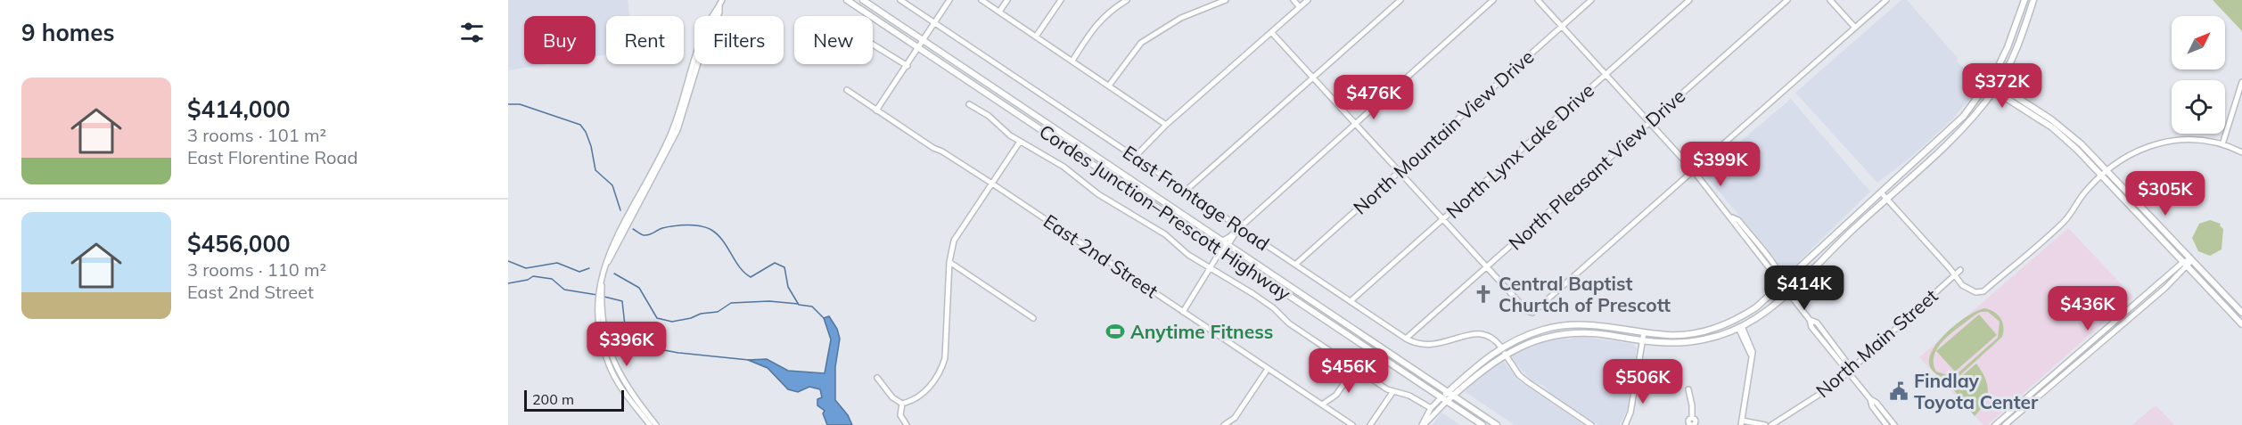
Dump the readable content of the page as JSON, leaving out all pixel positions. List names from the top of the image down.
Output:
{
  "streets": {
    "main road": ["Cordes Junction–Prescott Highway"],
    "street": [
      "North Mountain View Drive",
      "North Lynx Lake Drive",
      "North Pleasant View Drive",
      "East Frontage Road",
      "East 2nd Street",
      "North Main Street"
    ]
  },
  "crossings": [
    ["North Mountain View Drive", "East Frontage Road"],
    ["North Lynx Lake Drive", "East Frontage Road"],
    ["North Pleasant View Drive", "East Frontage Road"]
  ],
  "places": {
    "church": ["Central Baptist Churtch of Prescott"],
    "sports": ["Anytime Fitness"],
    "public building": ["Findlay Toyota Center"]
  },
  "scale_bar": "200 m",
  "north": "top right",
  "page": {
    "heading": "9 homes",
    "chip": [
      "Buy",
      "Rent",
      "Filters",
      "New"
    ],
    "price": [
      "$372K",
      "$476K",
      "$399K",
      "$305K",
      "$414K",
      "$436K",
      "$396K",
      "$456K",
      "$506K"
    ],
    "list": [
      {
        "name": "$414,000",
        "note": "3 rooms · 101 m² · East Florentine Road"
      },
      {
        "name": "$456,000",
        "note": "3 rooms · 110 m² · East 2nd Street"
      }
    ],
    "scale": "200 m"
  }
}
